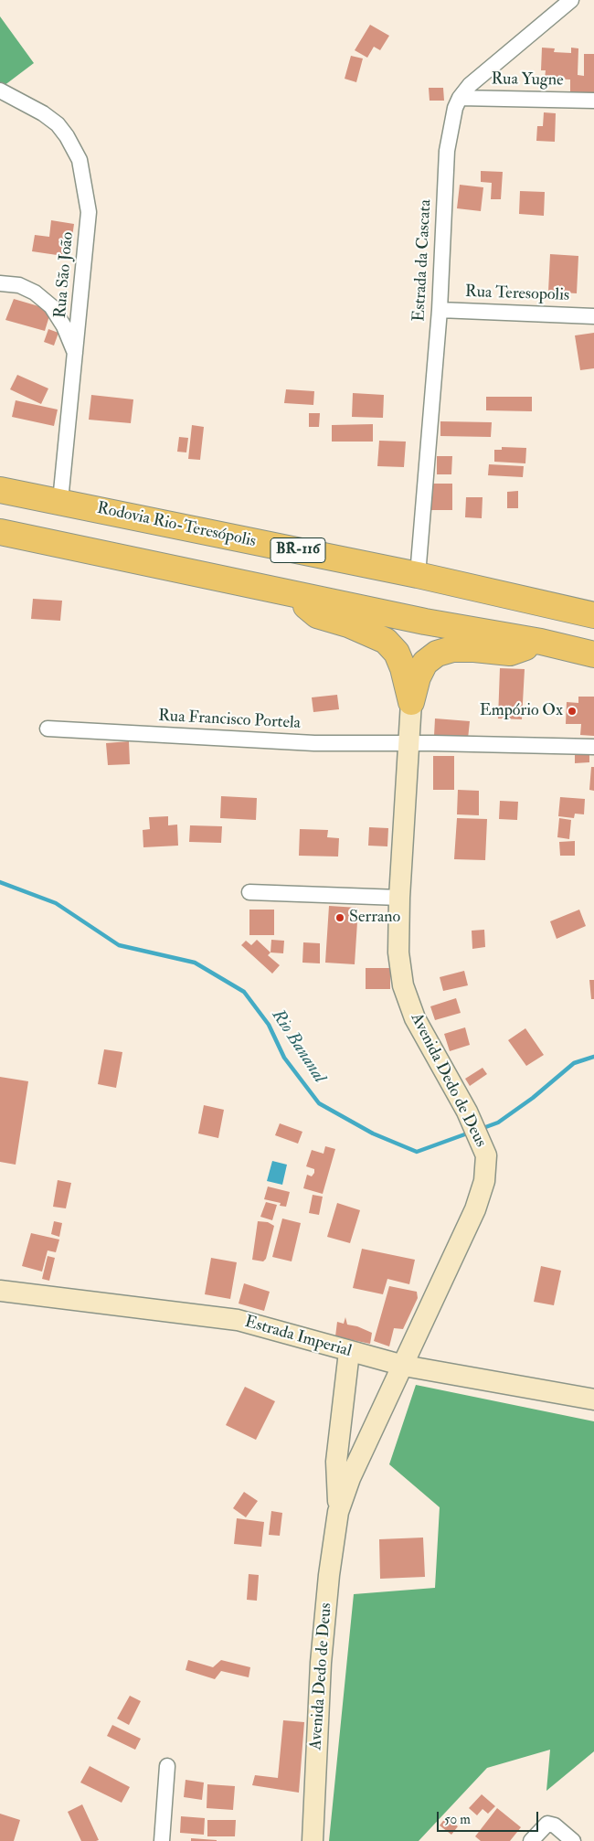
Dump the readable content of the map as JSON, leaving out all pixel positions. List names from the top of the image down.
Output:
{
  "streets": {
    "highway": ["Rodovia Rio-Teresópolis", "BR-116"],
    "main road": ["Avenida Dedo de Deus", "Estrada Imperial"],
    "street": [
      "Rua Yugne",
      "Estrada da Cascata",
      "Rua São João",
      "Rua Teresopolis",
      "Rua Francisco Portela"
    ]
  },
  "crossings": [
    ["Rua Yugne", "Estrada da Cascata"],
    ["Estrada da Cascata", "Rua Teresopolis"],
    ["Estrada da Cascata", "Rodovia Rio-Teresópolis"],
    ["Rua São João", "Rodovia Rio-Teresópolis"],
    ["Rua Francisco Portela", "Avenida Dedo de Deus"],
    ["Avenida Dedo de Deus", "Estrada Imperial"]
  ],
  "water": ["Rio Bananal"],
  "places": ["Empório Ox", "Serrano"],
  "scale_bar": "50 m"
}
